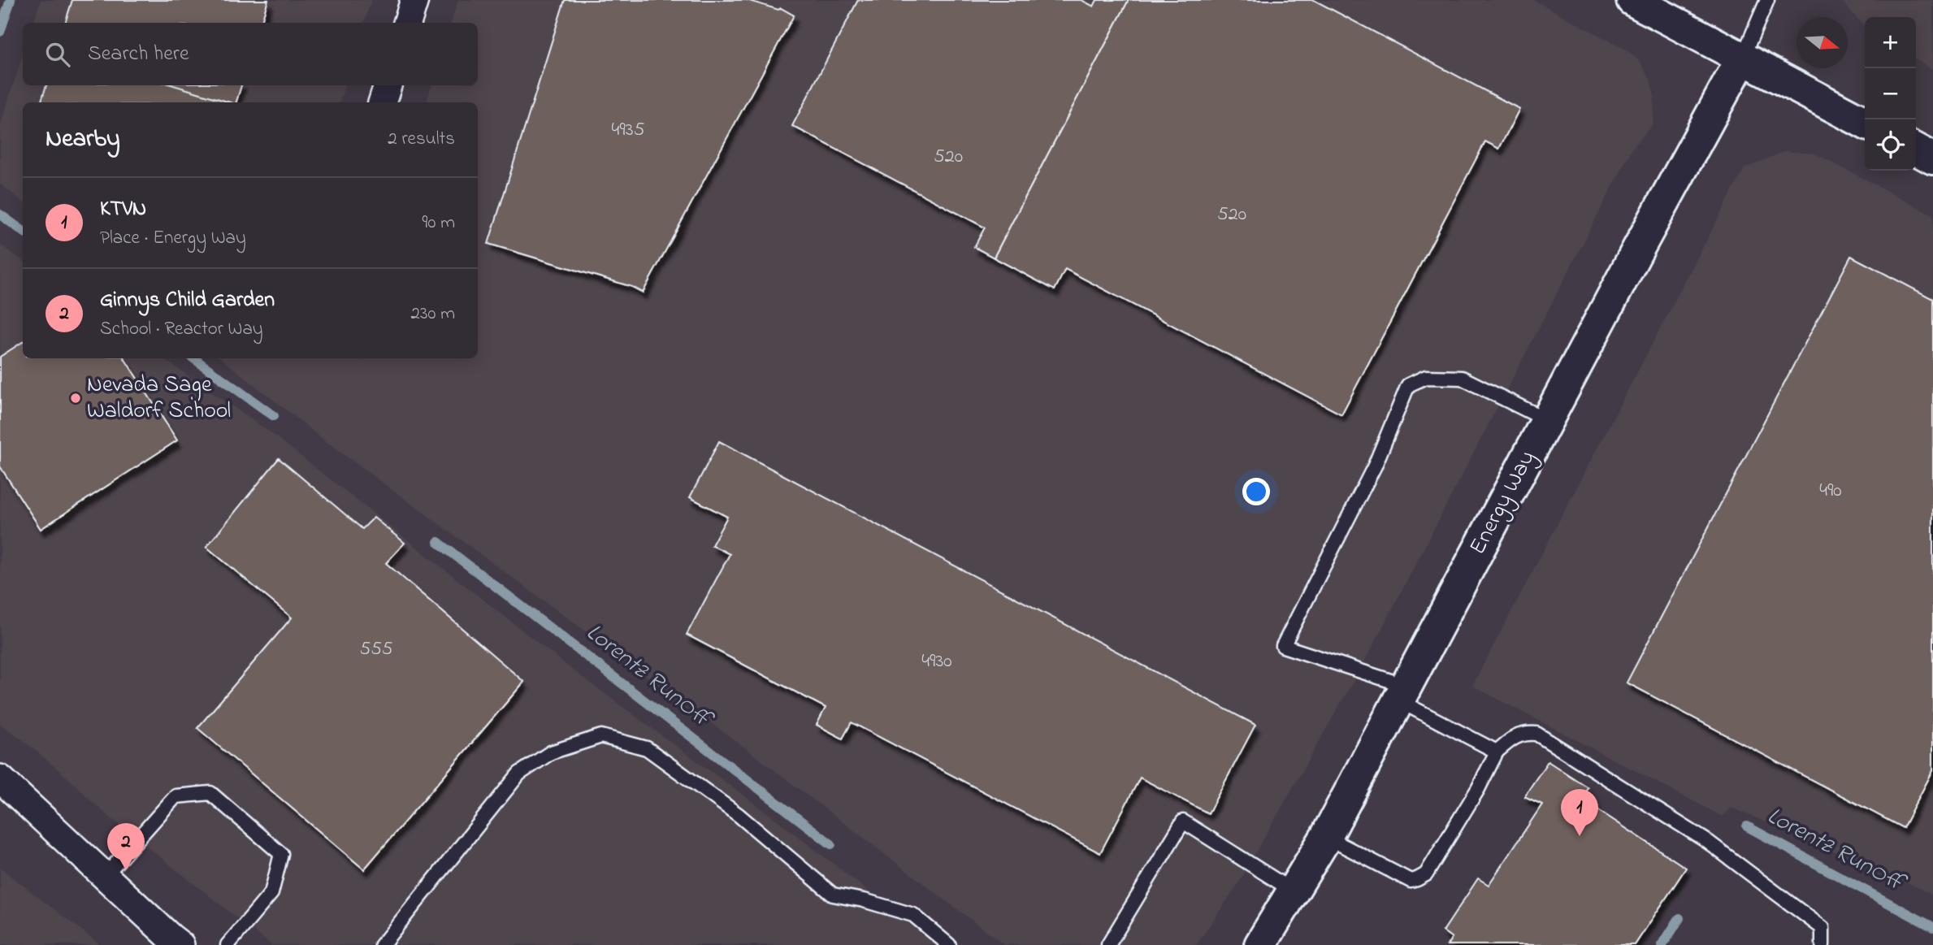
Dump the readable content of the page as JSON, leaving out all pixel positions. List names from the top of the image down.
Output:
{
  "streets": {
    "street": ["Energy Way"]
  },
  "water": ["Lorentz RunOff"],
  "places": ["Nevada Sage Waldorf School"],
  "house_numbers": [
    "4935",
    "520",
    "520",
    "490",
    "555",
    "4930"
  ],
  "north": "right",
  "page": {
    "map_buttons": ["+", "−"],
    "search": "Search here",
    "heading": ["Nearby", "2 results"],
    "list": [
      {
        "mark": "1",
        "name": "KTVN",
        "note": "Place · Energy Way",
        "value": "90 m"
      },
      {
        "mark": "2",
        "name": "Ginnys Child Garden",
        "note": "School · Reactor Way",
        "value": "230 m"
      }
    ],
    "pins": ["1", "2"]
  }
}
